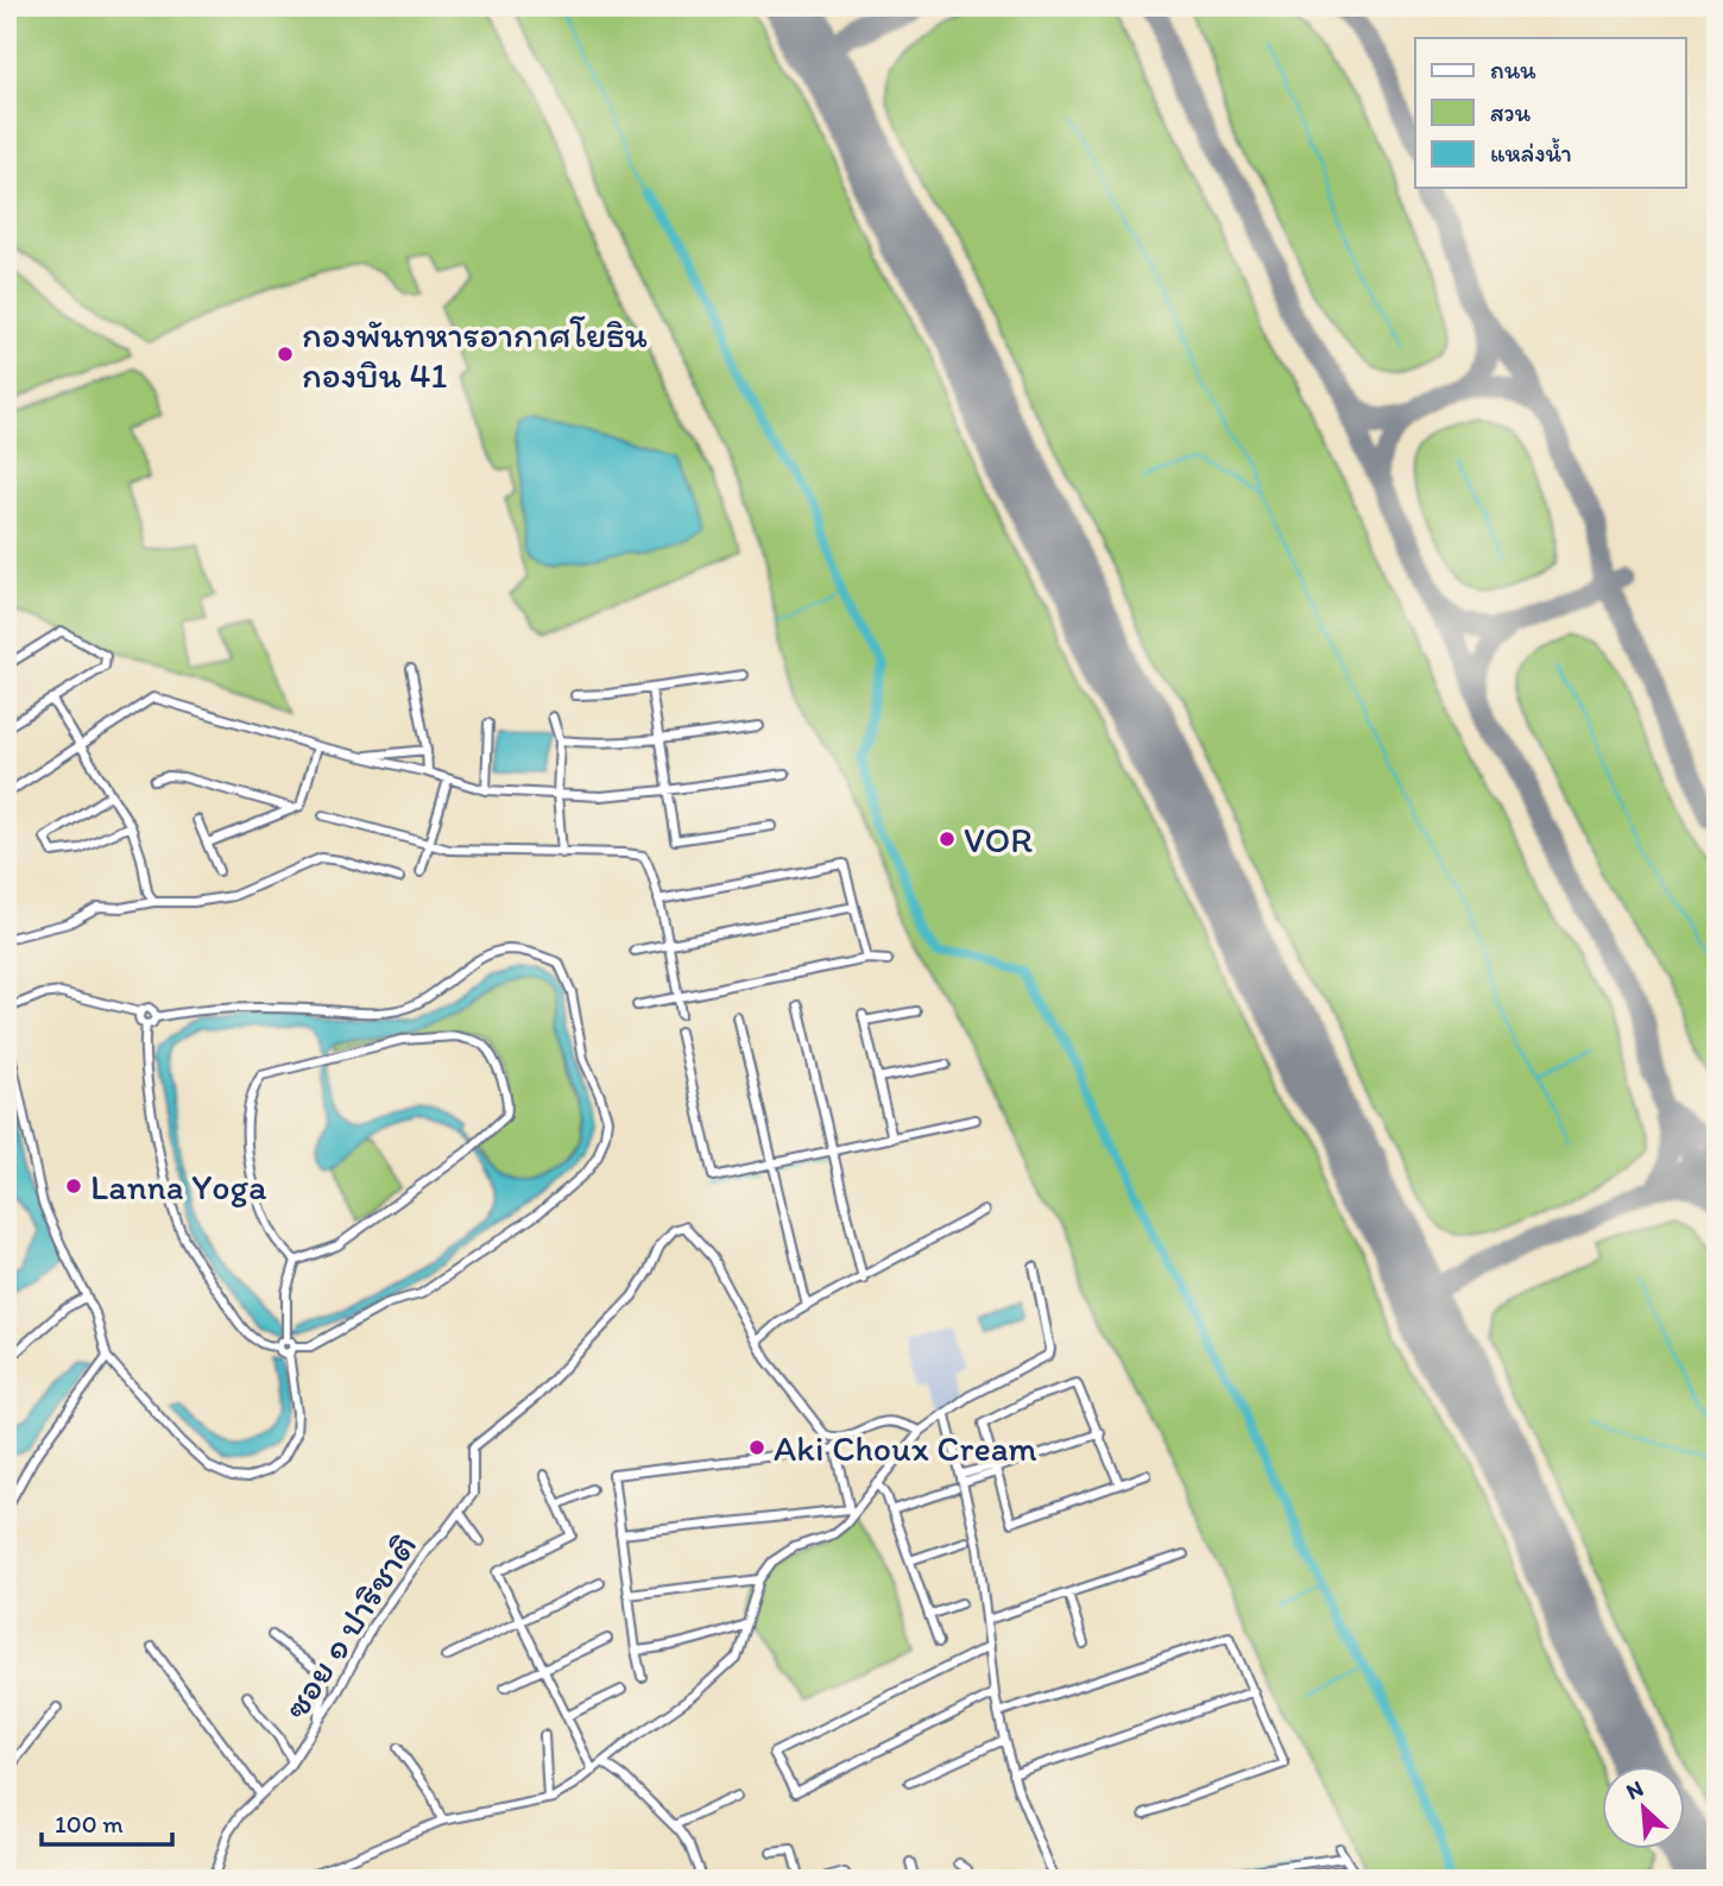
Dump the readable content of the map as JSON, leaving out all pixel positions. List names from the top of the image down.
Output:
{
  "streets": {
    "street": ["ซอย ๑ ปาริชาติ"]
  },
  "places": [
    "กองพันทหารอากาศโยธิน กองบิน 41",
    "VOR",
    "Lanna Yoga",
    "Aki Choux Cream"
  ],
  "legend": ["ถนน", "สวน", "แหล่งน้ำ"],
  "scale_bar": "100 m",
  "north": "top left"
}
